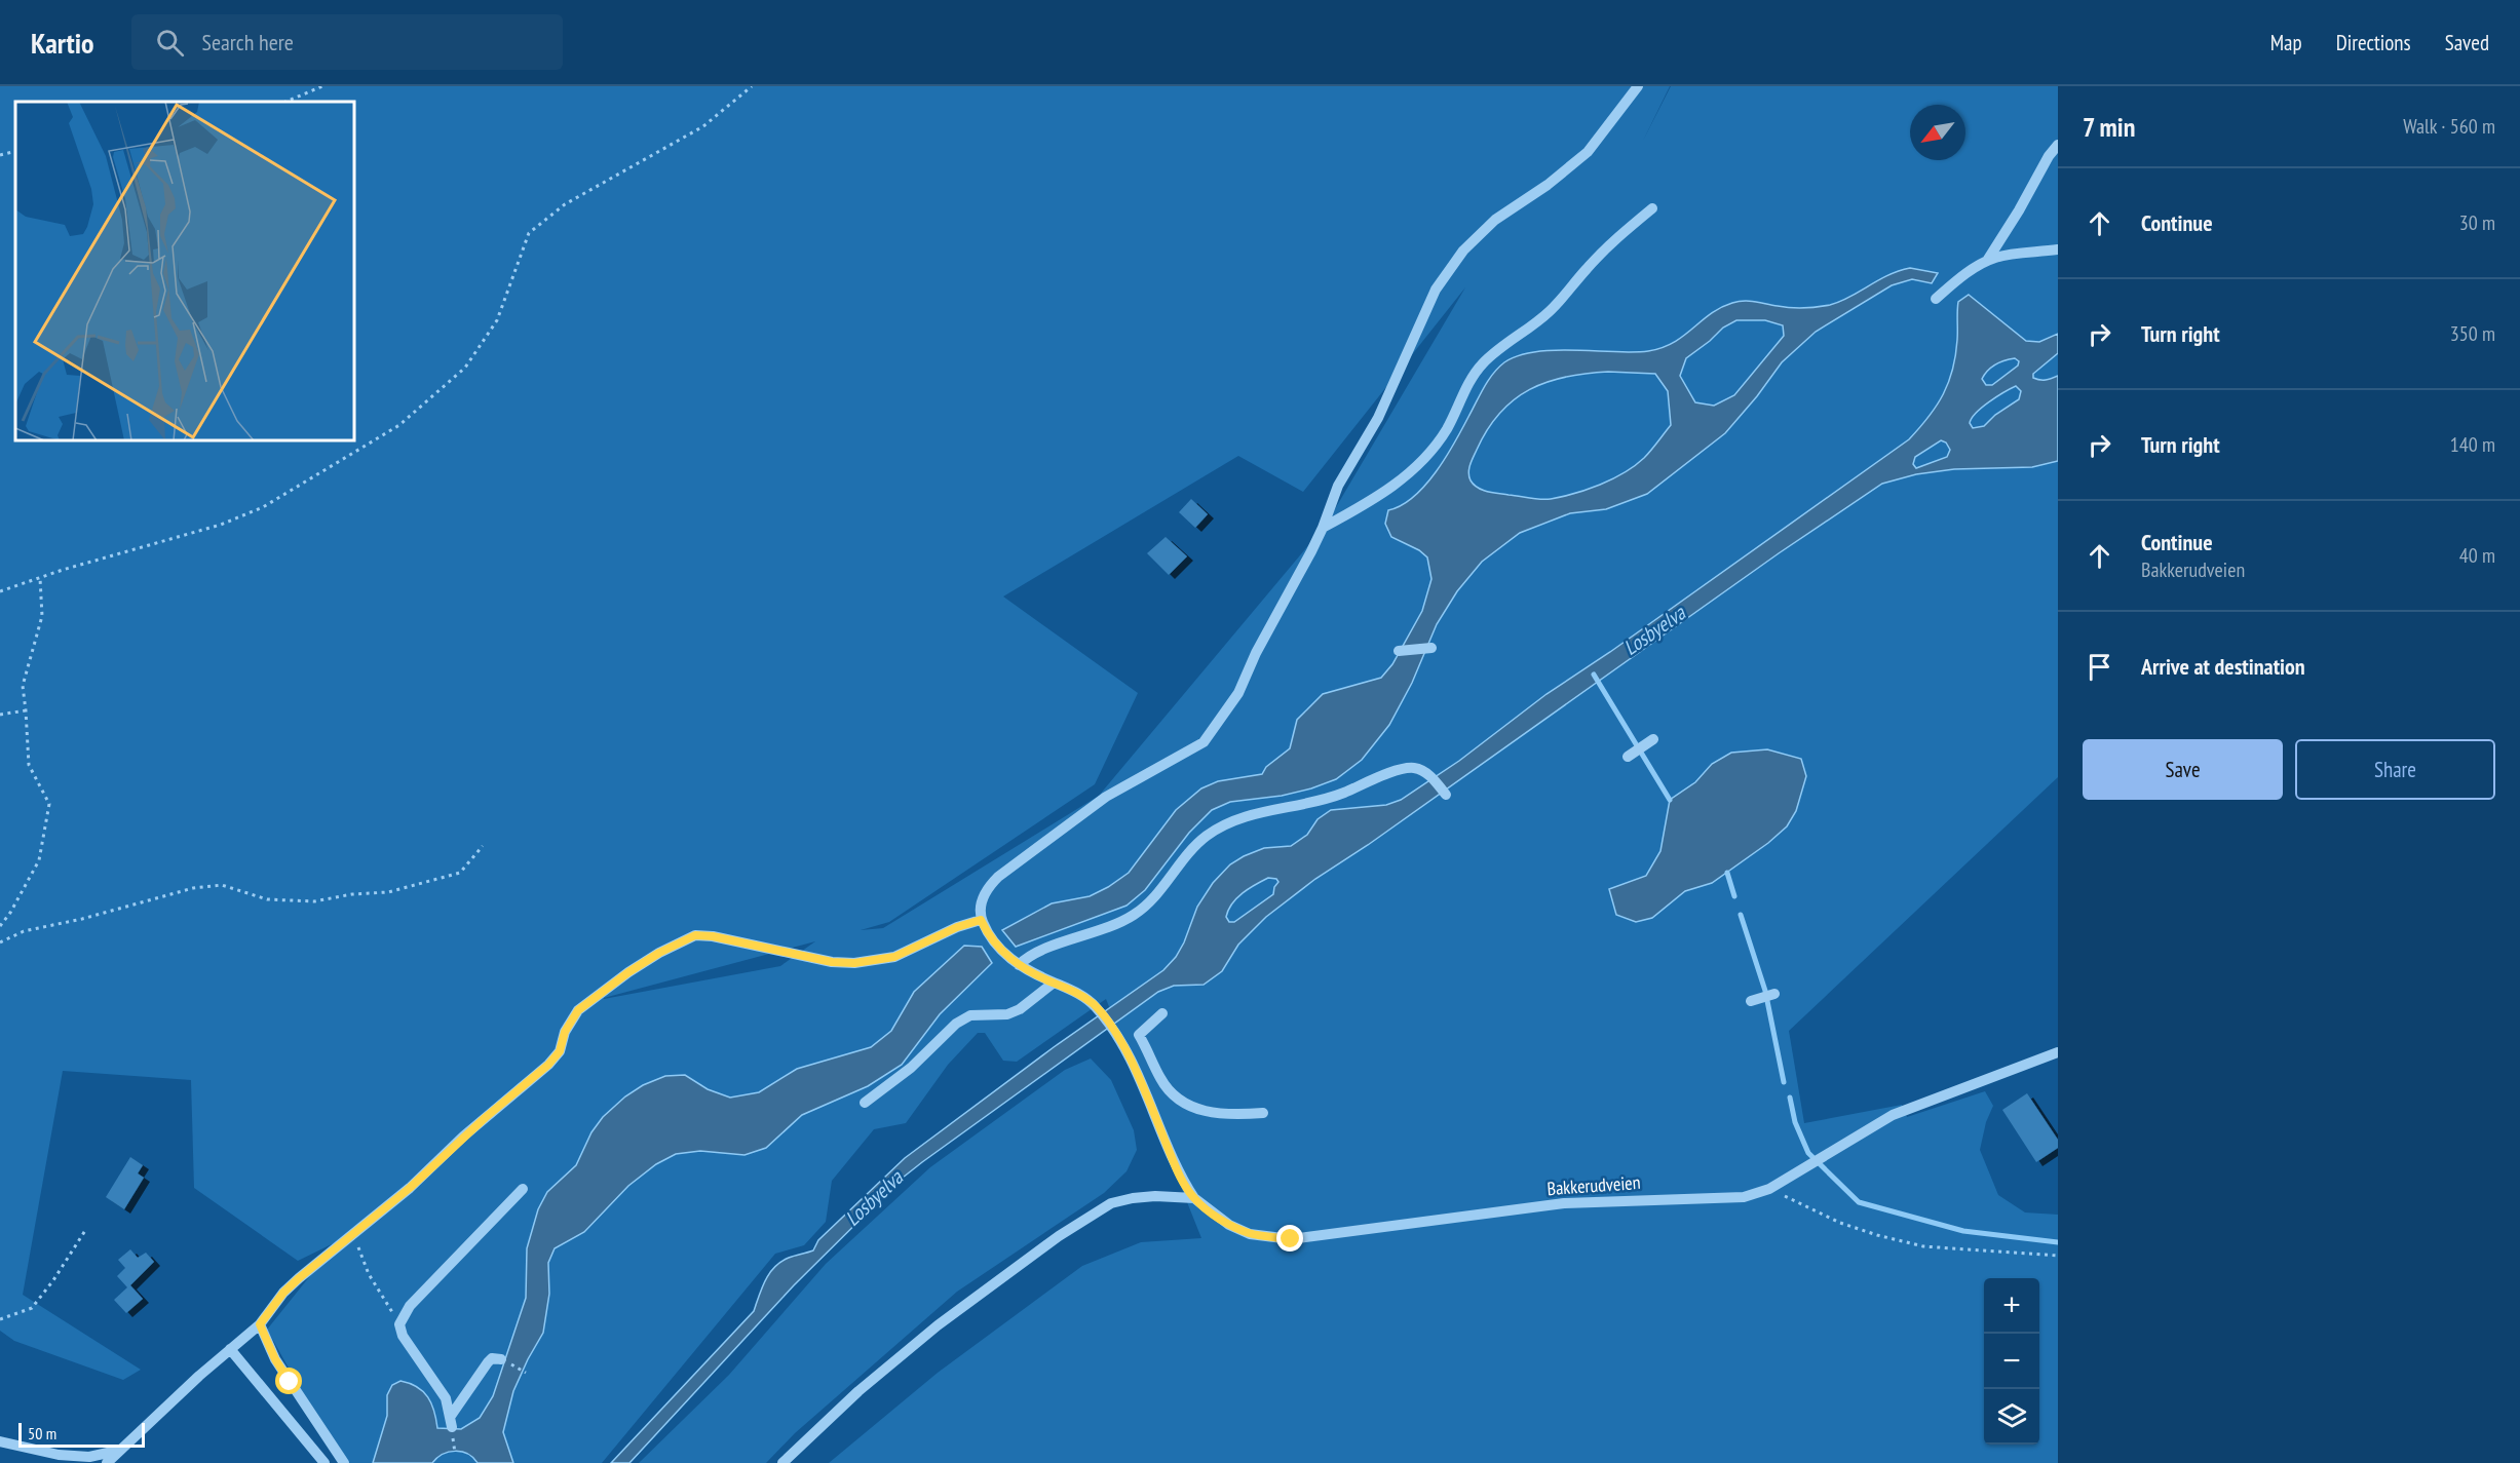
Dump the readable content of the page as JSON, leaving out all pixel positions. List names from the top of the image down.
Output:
{
  "streets": {
    "street": ["Bakkerudveien"]
  },
  "water": ["Losbyelva"],
  "scale_bar": "50 m",
  "north": "bottom left",
  "page": {
    "header": "Kartio",
    "search": "Search here",
    "nav": ["Map", "Directions", "Saved"],
    "heading": ["7 min", "Walk · 560 m"],
    "list": [
      ["Continue", "30 m"],
      ["Turn right", "350 m"],
      ["Turn right", "140 m"],
      ["Continue", "Bakkerudveien", "40 m"],
      "Arrive at destination"
    ],
    "buttons": ["Save", "Share"],
    "map_buttons": ["+", "−"],
    "scale": "50 m"
  }
}
